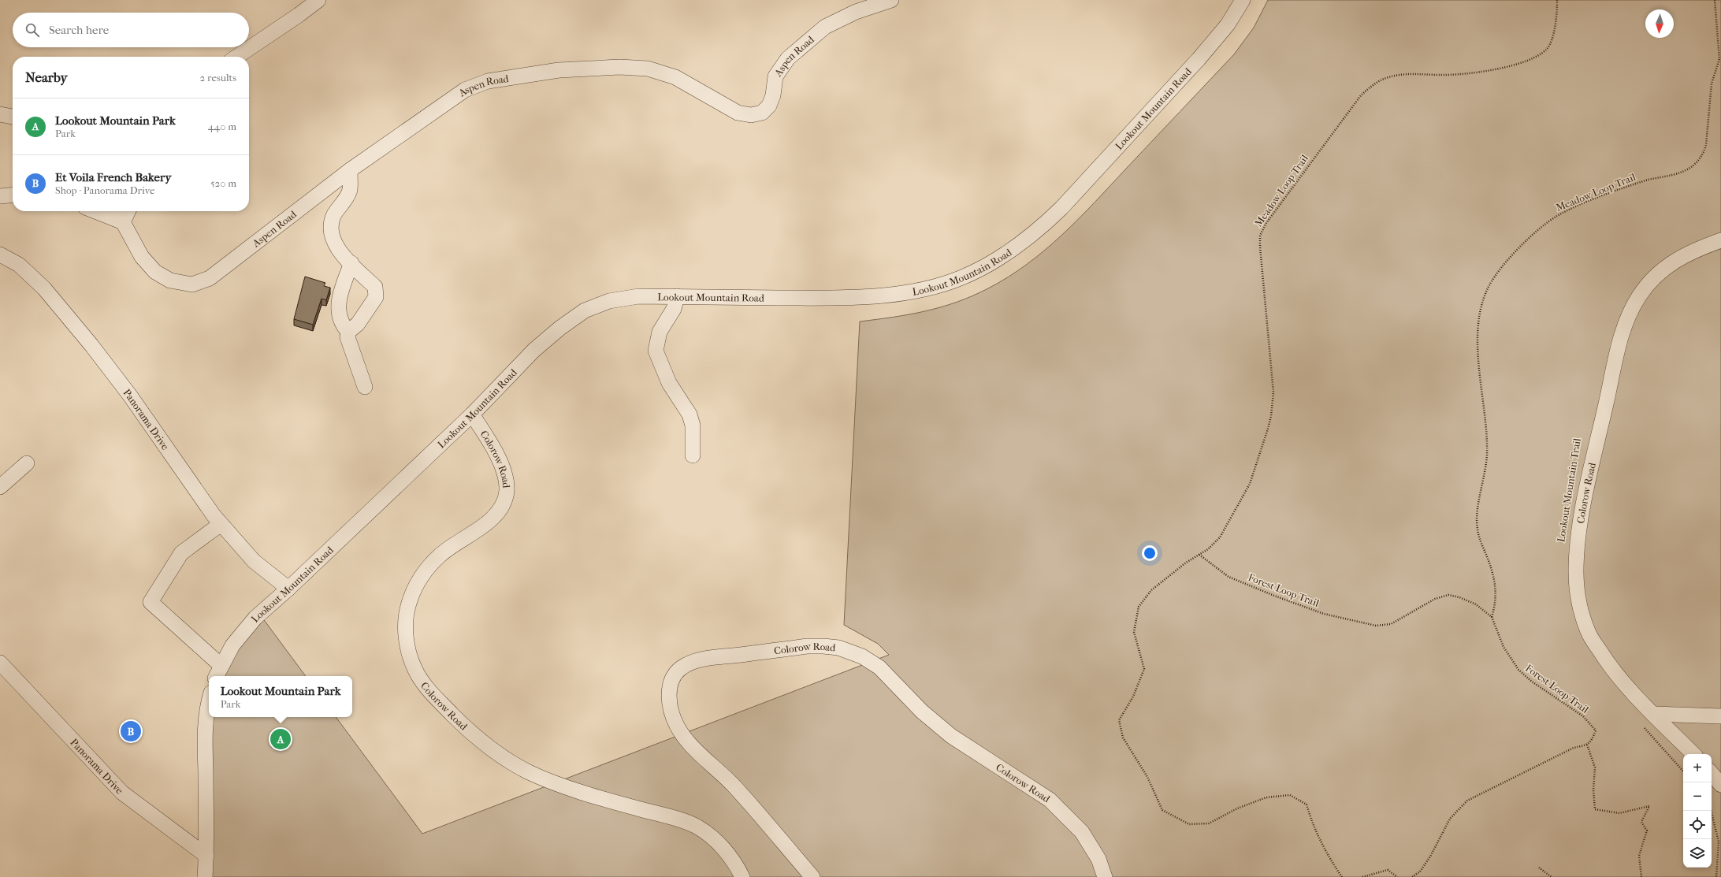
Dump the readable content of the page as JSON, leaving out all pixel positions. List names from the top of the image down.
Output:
{
  "streets": {
    "street": [
      "Aspen Road",
      "Lookout Mountain Road",
      "Panorama Drive",
      "Colorow Road"
    ],
    "path": ["Meadow Loop Trail", "Forest Loop Trail"]
  },
  "crossings": [
    ["Lookout Mountain Road", "Panorama Drive"],
    ["Lookout Mountain Road", "Colorow Road"],
    ["Meadow Loop Trail", "Forest Loop Trail"]
  ],
  "north": "bottom",
  "page": {
    "search": "Search here",
    "heading": ["Nearby", "2 results"],
    "list": [
      {
        "mark": "A",
        "name": "Lookout Mountain Park",
        "note": "Park",
        "value": "440 m"
      },
      {
        "mark": "B",
        "name": "Et Voila French Bakery",
        "note": "Shop · Panorama Drive",
        "value": "520 m"
      }
    ],
    "popup": ["Lookout Mountain Park", "Park"],
    "pins": ["B", "A"],
    "map_buttons": ["+", "−"]
  }
}
